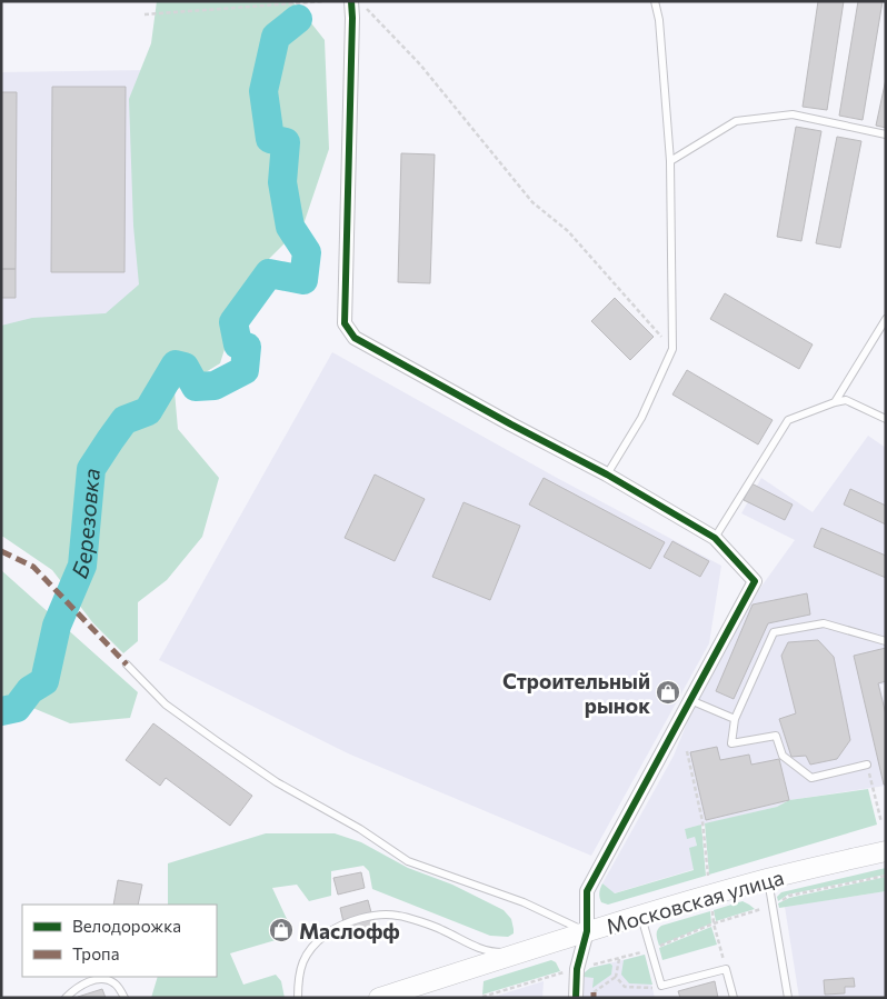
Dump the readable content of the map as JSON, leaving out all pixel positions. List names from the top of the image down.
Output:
{
  "streets": {
    "main road": ["Московская улица"]
  },
  "water": ["Березовка"],
  "places": {
    "shop": ["Строительный рынок", "Маслофф"]
  },
  "legend": ["Велодорожка", "Тропа"]
}
